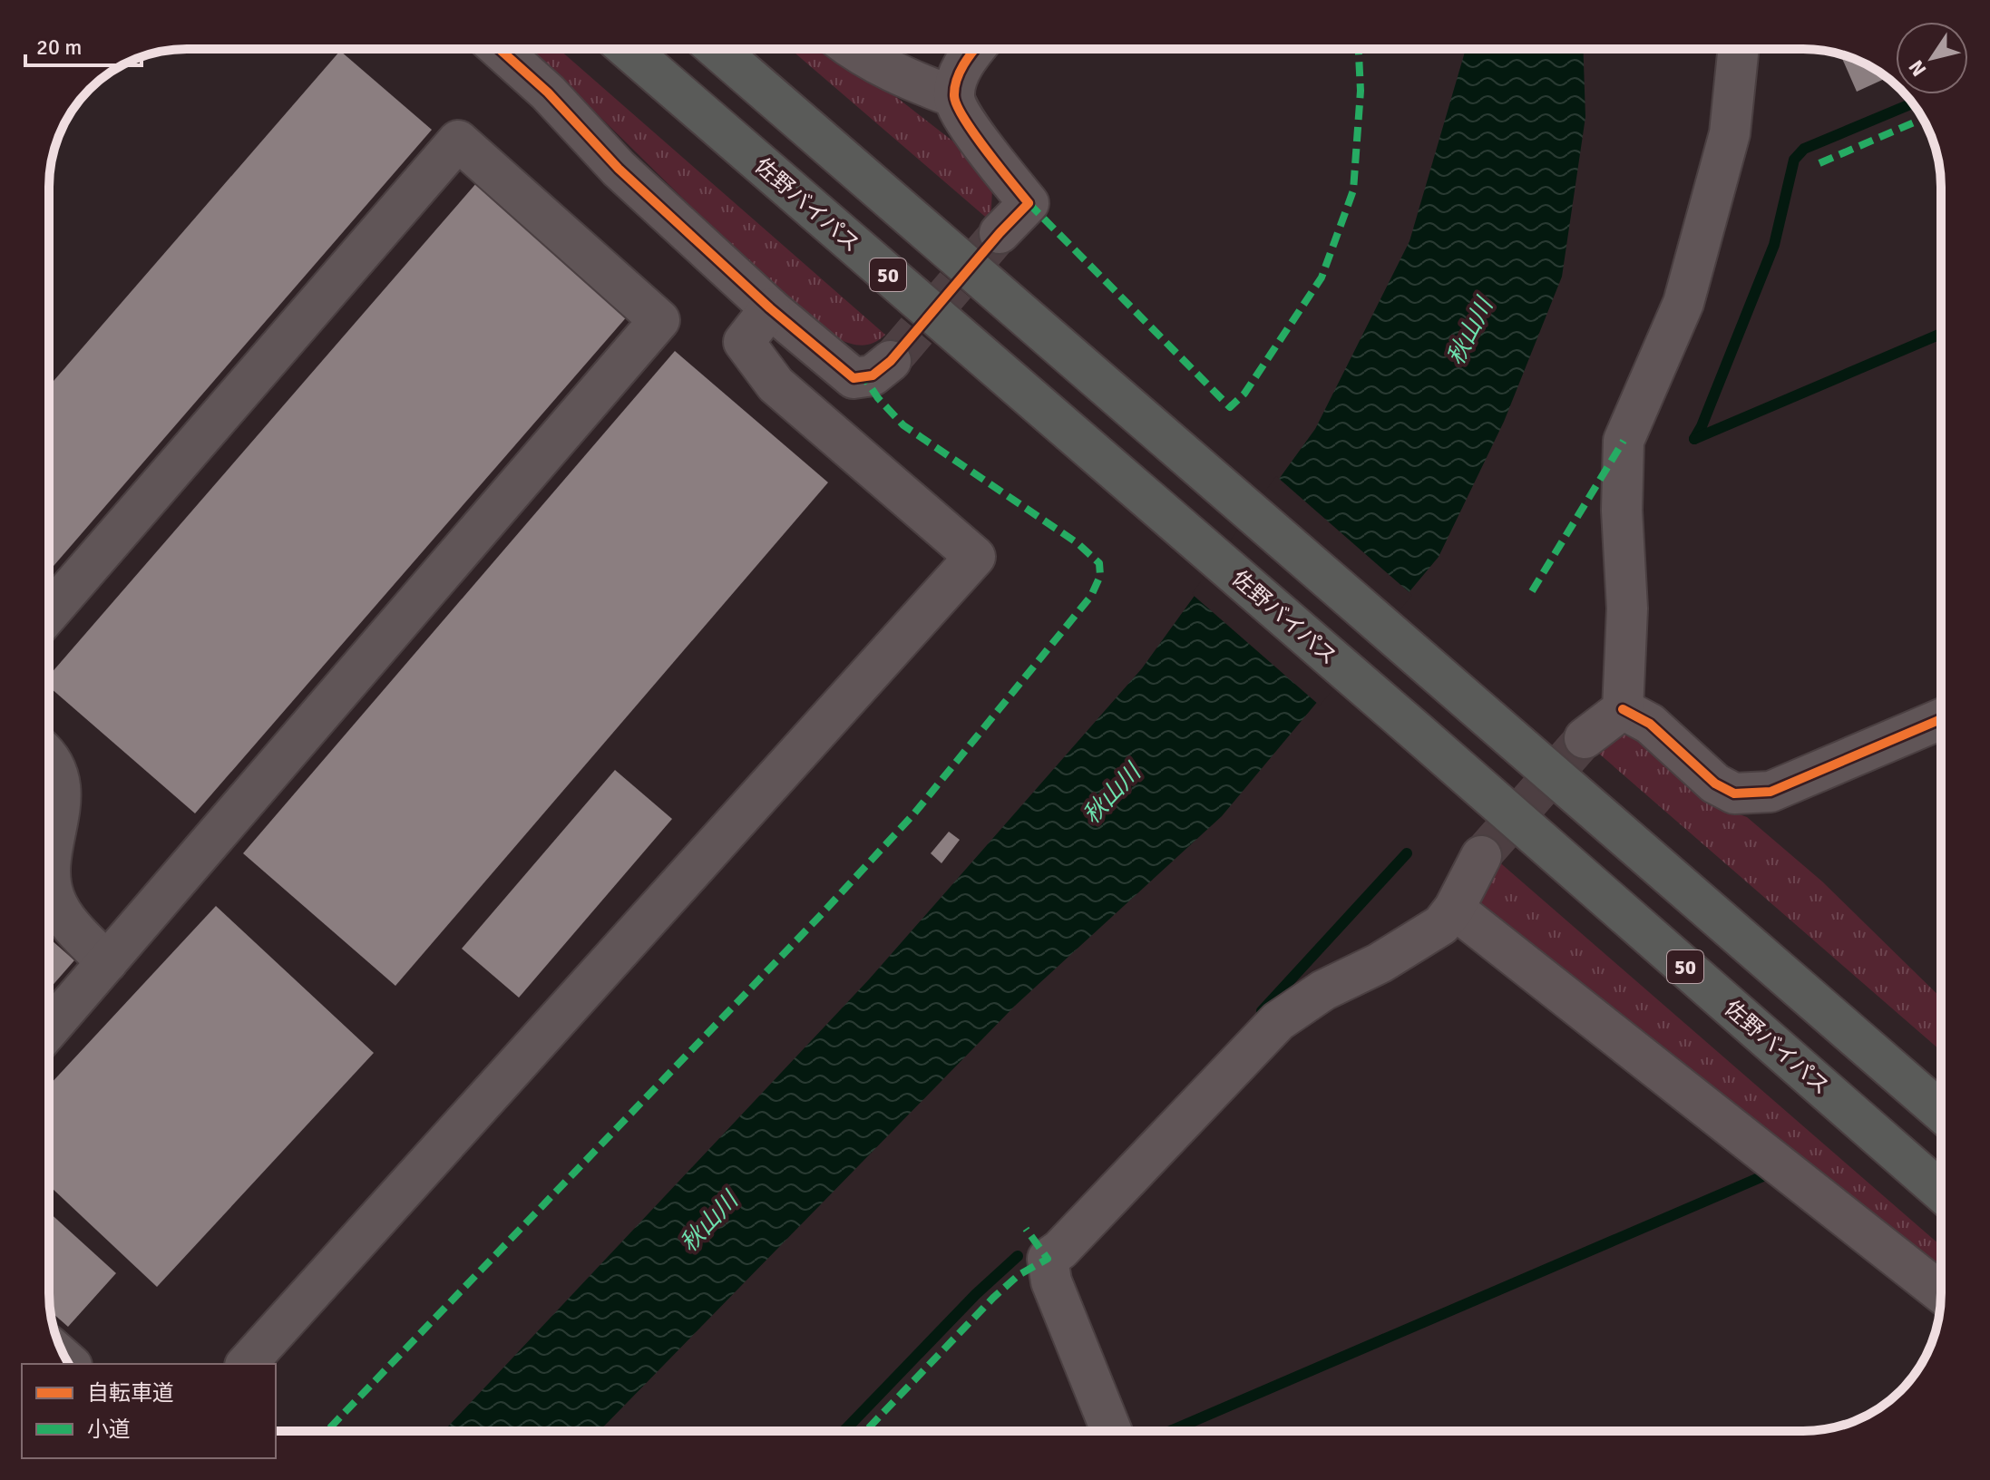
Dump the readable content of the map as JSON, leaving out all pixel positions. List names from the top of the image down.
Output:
{
  "streets": {
    "highway": ["佐野バイパス", "50"]
  },
  "water": ["秋山川"],
  "legend": ["自転車道", "小道"],
  "scale_bar": "20 m",
  "north": "bottom left"
}
